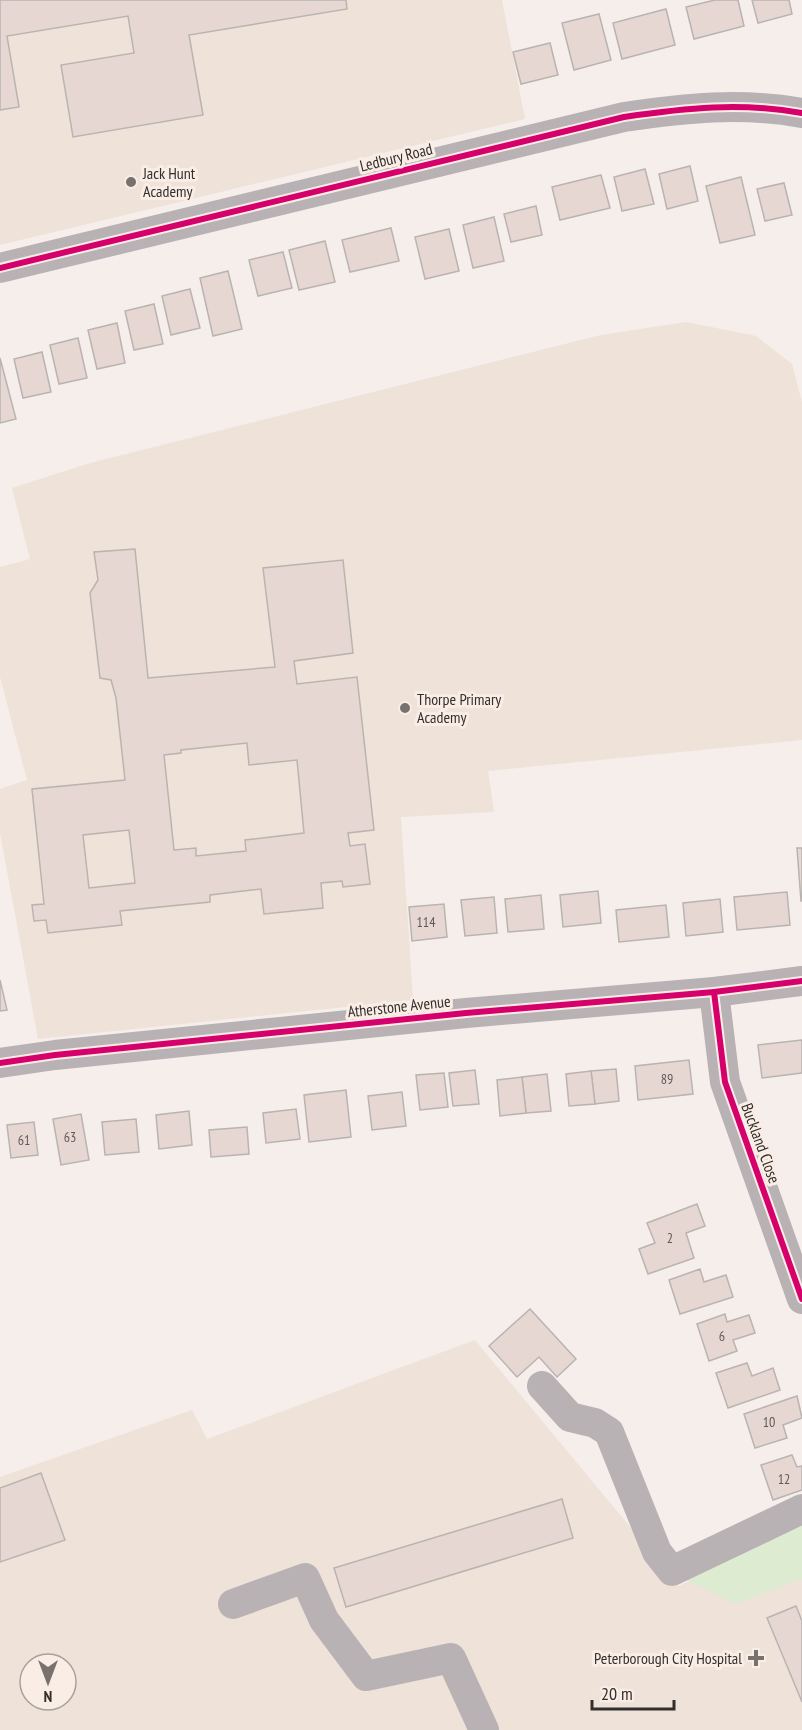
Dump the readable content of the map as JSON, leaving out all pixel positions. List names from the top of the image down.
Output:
{
  "streets": {
    "street": ["Ledbury Road", "Atherstone Avenue", "Buckland Close"]
  },
  "crossings": [
    ["Atherstone Avenue", "Buckland Close"]
  ],
  "places": {
    "other": ["Jack Hunt Academy", "Thorpe Primary Academy"],
    "health": ["Peterborough City Hospital"]
  },
  "house_numbers": [
    "114",
    "89",
    "63",
    "61",
    "2",
    "6",
    "10",
    "12"
  ],
  "scale_bar": "20 m",
  "north": "bottom"
}
